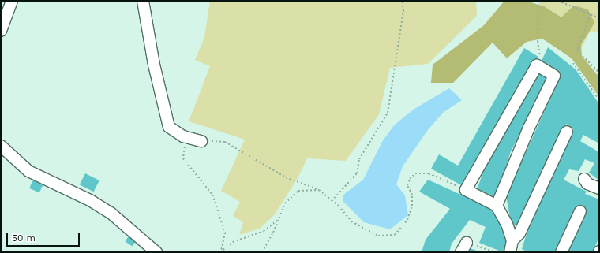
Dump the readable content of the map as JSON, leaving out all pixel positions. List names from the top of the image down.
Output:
{
  "scale_bar": "50 m"
}
